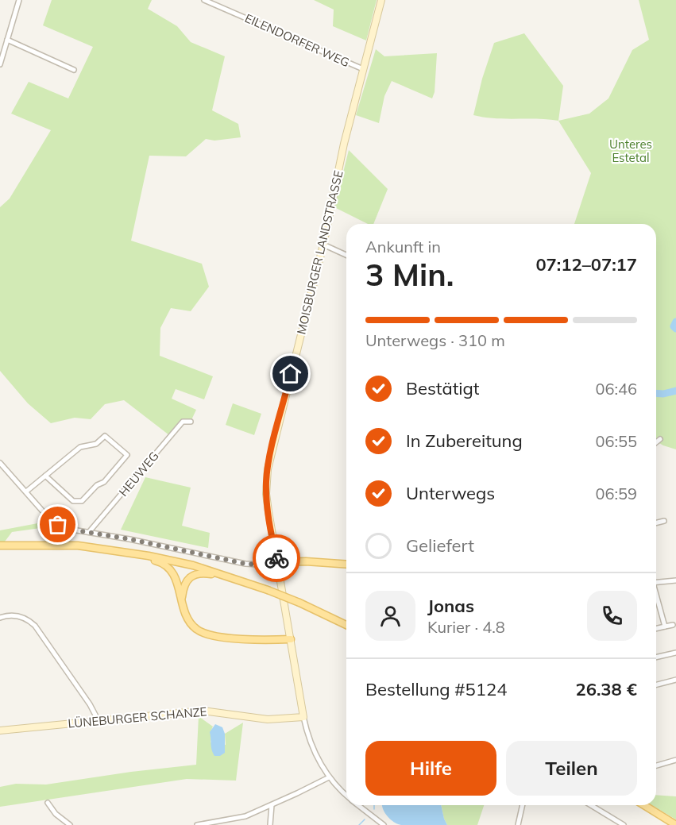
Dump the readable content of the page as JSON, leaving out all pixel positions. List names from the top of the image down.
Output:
{
  "streets": {
    "main road": ["MOISBURGER LANDSTRASSE", "LÜNEBURGER SCHANZE"],
    "street": ["EILENDORFER WEG", "HEUWEG"]
  },
  "crossings": [
    ["EILENDORFER WEG", "MOISBURGER LANDSTRASSE"]
  ],
  "parks": ["Unteres Estetal"],
  "page": {
    "heading": ["3 Min.", "Ankunft in", "07:12–07:17"],
    "panel": [
      "Jonas",
      "Kurier · 4.8",
      "Bestellung #5124",
      "26.38 €"
    ],
    "bar": "Unterwegs · 310 m",
    "list": [
      ["Bestätigt", "06:46"],
      ["In Zubereitung", "06:55"],
      ["Unterwegs", "06:59"],
      "Geliefert"
    ],
    "buttons": ["Hilfe", "Teilen"]
  }
}
